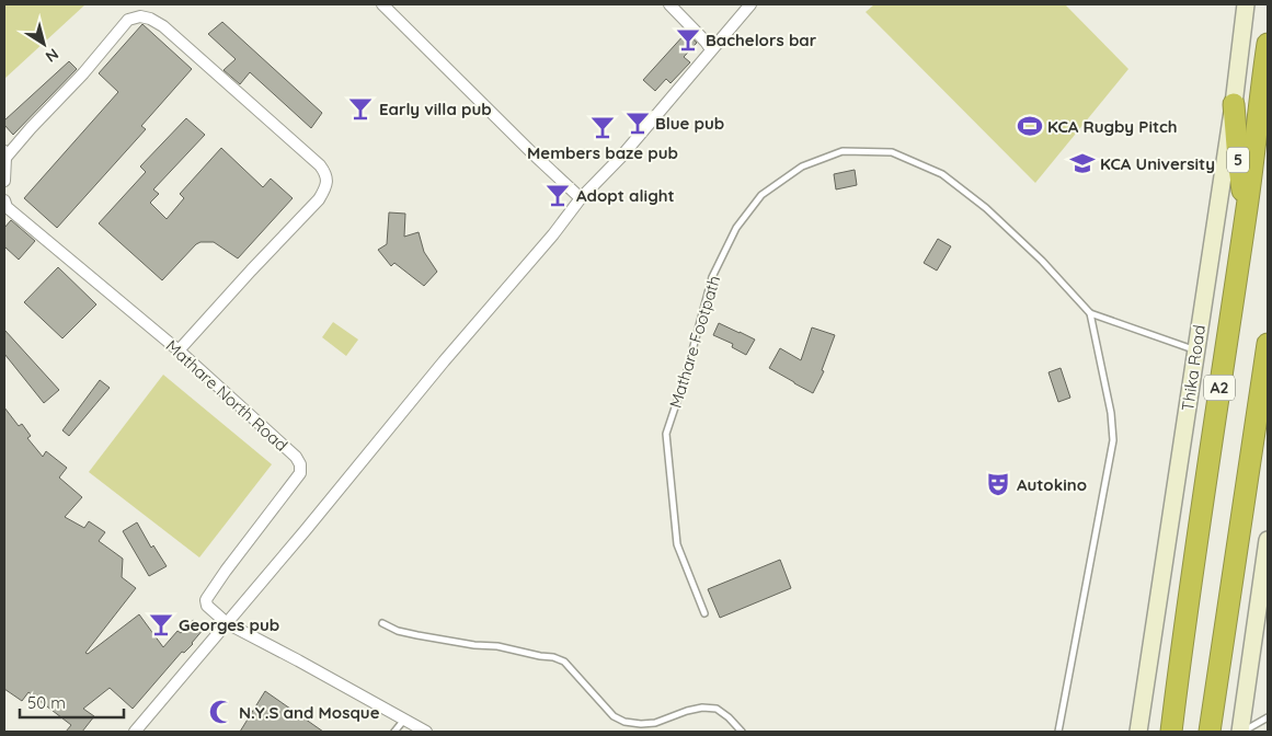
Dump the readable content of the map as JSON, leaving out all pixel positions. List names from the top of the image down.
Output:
{
  "streets": {
    "highway": ["5", "Thika Road", "A2"],
    "street": ["Mathare North Road"],
    "lane": ["Mathare Footpath"]
  },
  "crossings": [
    ["5", "Thika Road"],
    ["Mathare Footpath", "Thika Road"]
  ],
  "places": {
    "bar": [
      "Bachelors bar",
      "Early villa pub",
      "Blue pub",
      "Members baze pub",
      "Adopt alight",
      "Georges pub"
    ],
    "sports": ["KCA Rugby Pitch"],
    "school or university": ["KCA University"],
    "theatre": ["Autokino"],
    "mosque": ["N.Y.S and Mosque"]
  },
  "scale_bar": "50 m",
  "north": "bottom right"
}
